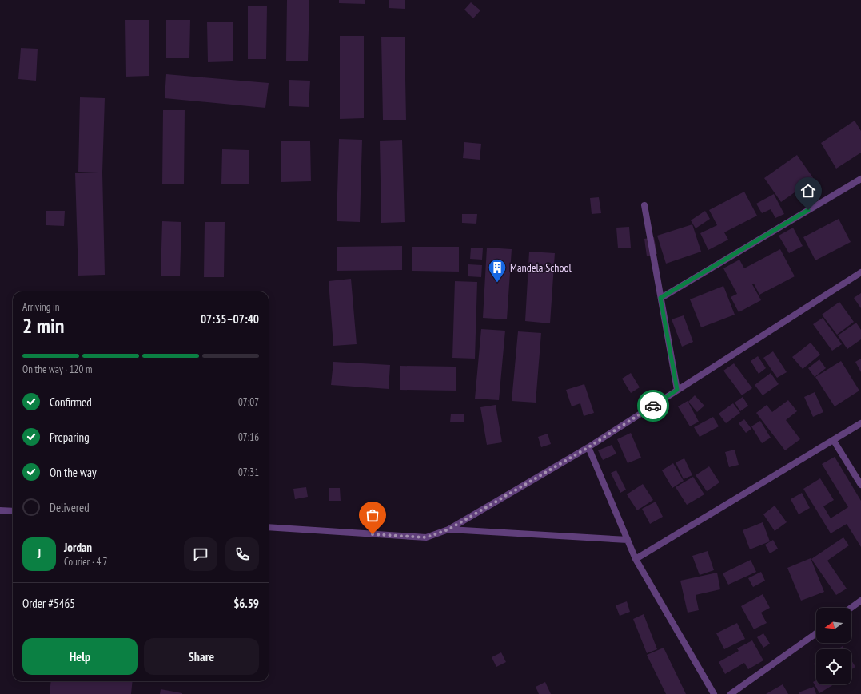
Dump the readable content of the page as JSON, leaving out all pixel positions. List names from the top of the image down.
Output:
{
  "places": {
    "building": ["Mandela School"]
  },
  "north": "left",
  "page": {
    "heading": ["2 min", "Arriving in", "07:35–07:40"],
    "panel": [
      "Jordan",
      "Courier · 4.7",
      "Order #5465",
      "$6.59"
    ],
    "bar": "On the way · 120 m",
    "list": [
      ["Confirmed", "07:07"],
      ["Preparing", "07:16"],
      ["On the way", "07:31"],
      "Delivered"
    ],
    "round": "J",
    "buttons": ["Help", "Share"]
  }
}
